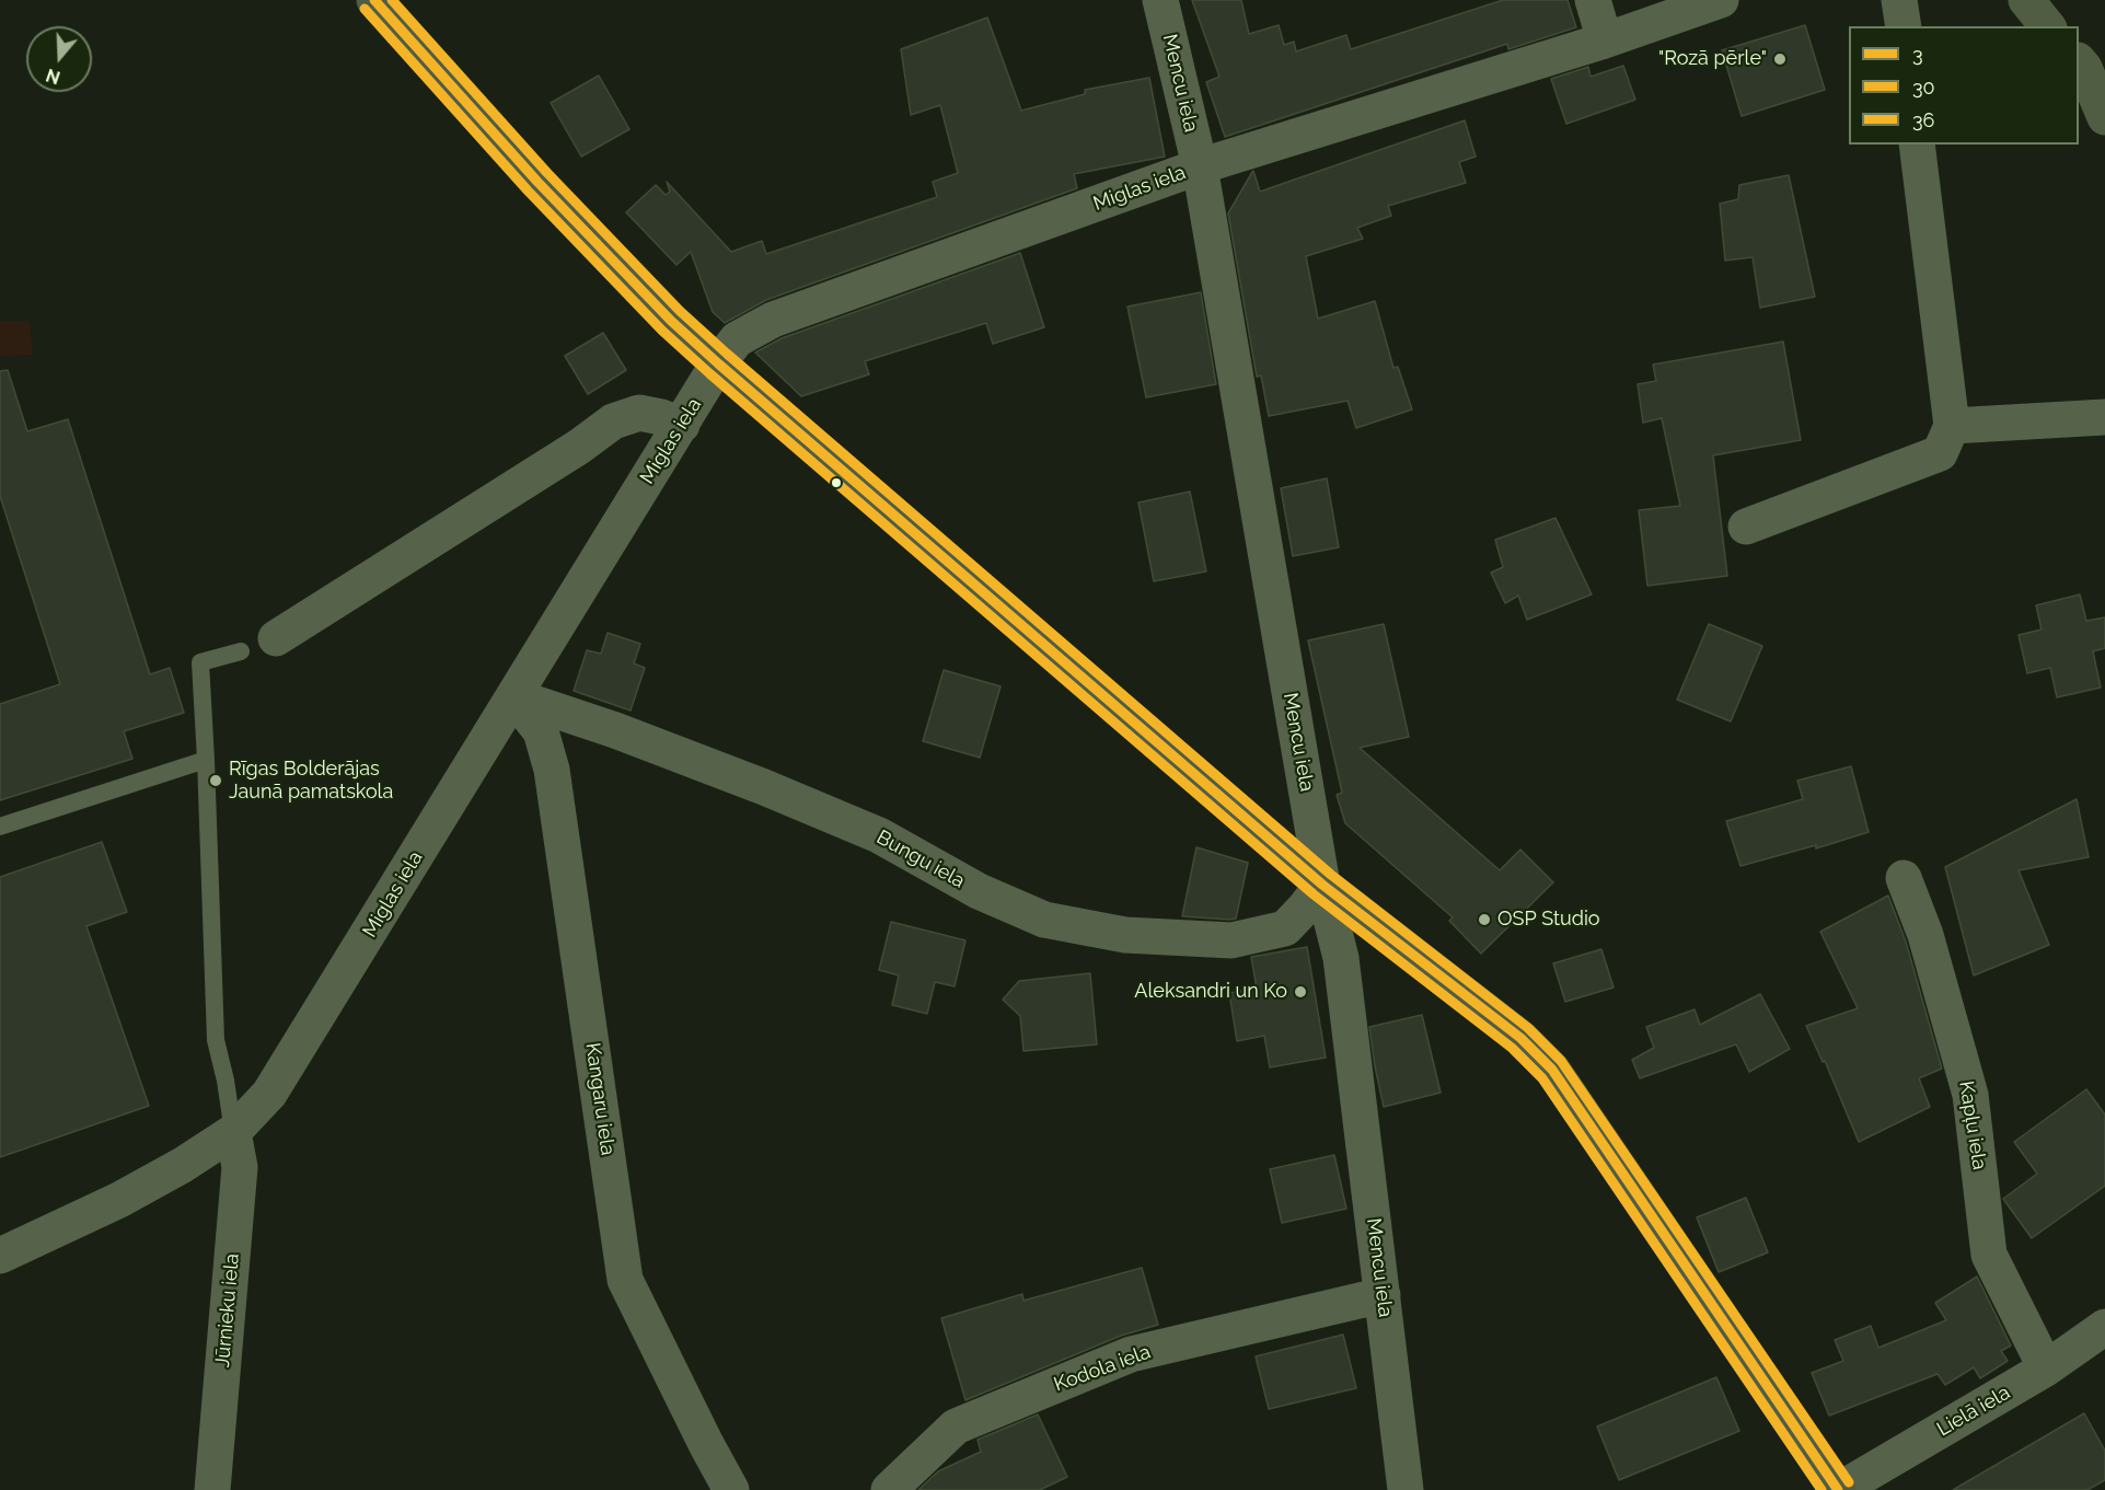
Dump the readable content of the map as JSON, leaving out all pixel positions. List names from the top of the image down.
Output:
{
  "streets": {
    "street": [
      "Mencu iela",
      "Miglas iela",
      "Bungu iela",
      "Kangaru iela",
      "Kapļu iela",
      "Jūrnieku iela",
      "Kodola iela",
      "Lielā iela"
    ]
  },
  "crossings": [
    ["Mencu iela", "Miglas iela"],
    ["Mencu iela", "Bungu iela"],
    ["Mencu iela", "Kodola iela"],
    ["Miglas iela", "Bungu iela"],
    ["Miglas iela", "Kangaru iela"],
    ["Miglas iela", "Jūrnieku iela"],
    ["Bungu iela", "Kangaru iela"],
    ["Kapļu iela", "Lielā iela"]
  ],
  "places": [
    "\"Rozā pērle\"",
    "Rīgas Bolderājas Jaunā pamatskola",
    "OSP Studio",
    "Aleksandri un Ko"
  ],
  "lines": ["transit line 3", "transit line 36", "transit line 30"],
  "legend": ["3", "30", "36"],
  "north": "bottom"
}
